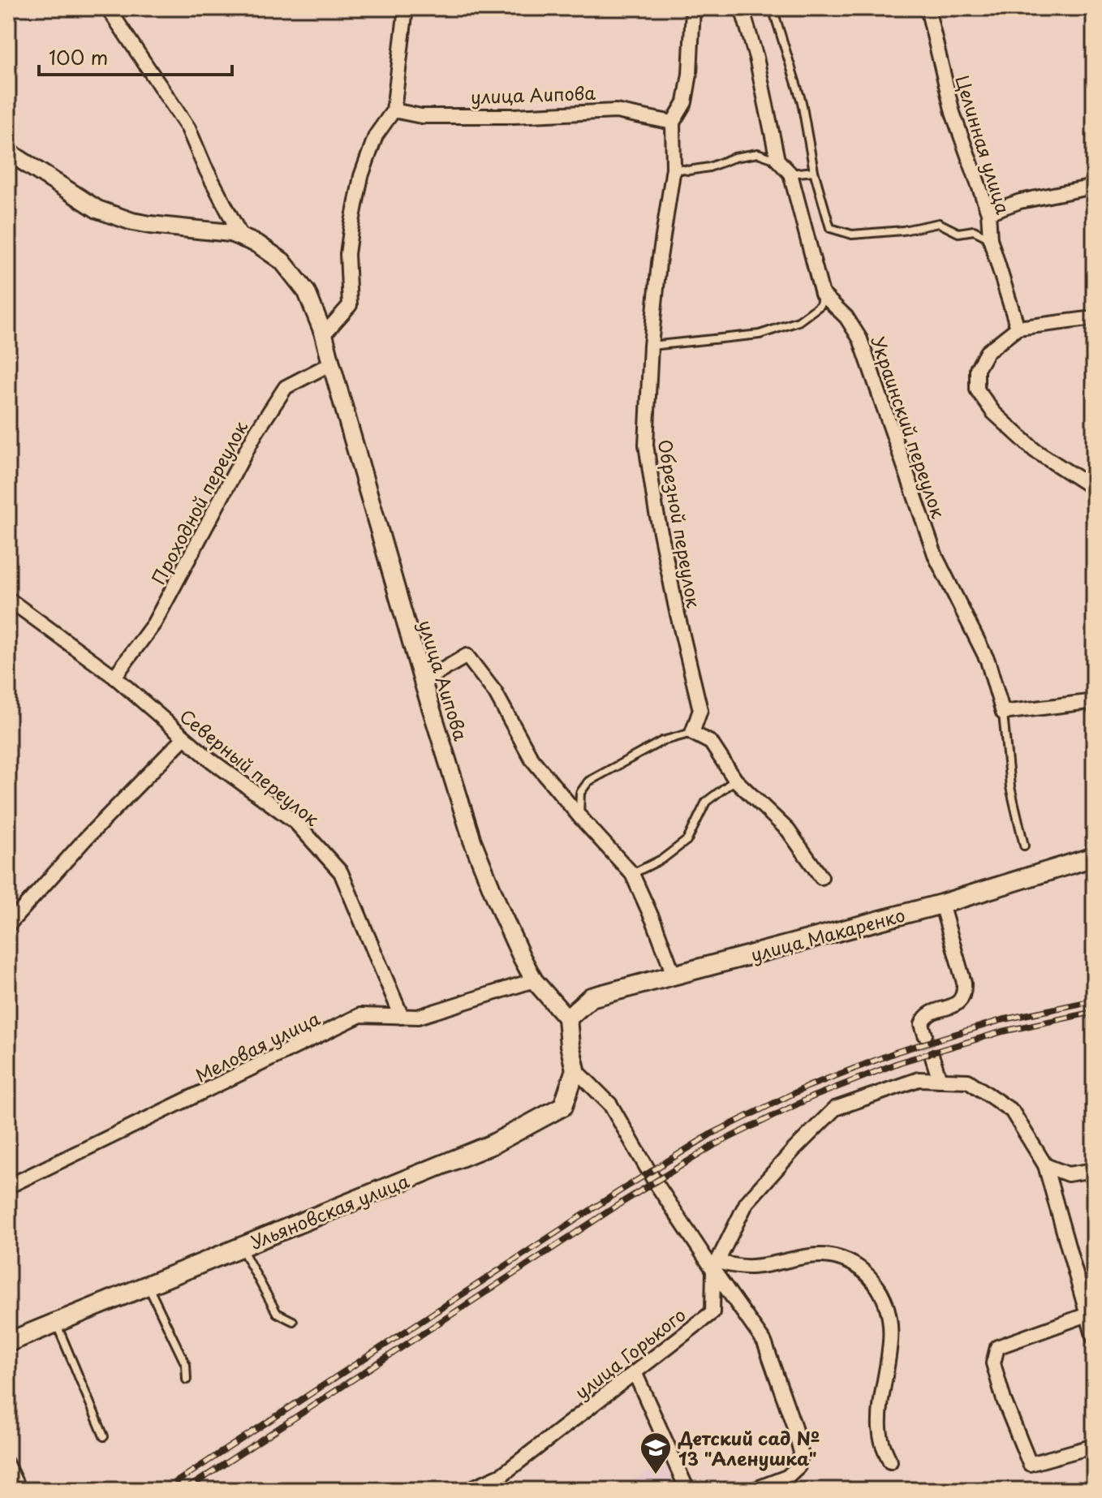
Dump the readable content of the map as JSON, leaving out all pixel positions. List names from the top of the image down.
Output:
{
  "streets": {
    "main road": ["улица Макаренко", "Ульяновская улица"],
    "street": [
      "улица Аипова",
      "Целинная улица",
      "Украинский переулок",
      "Проходной переулок",
      "Обрезной переулок",
      "Северный переулок",
      "Меловая улица",
      "улица Горького"
    ]
  },
  "crossings": [
    ["улица Аипова", "Проходной переулок"],
    ["улица Аипова", "Обрезной переулок"],
    ["улица Аипова", "улица Макаренко"],
    ["улица Аипова", "Меловая улица"],
    ["улица Аипова", "Ульяновская улица"],
    ["Проходной переулок", "Северный переулок"],
    ["Северный переулок", "Меловая улица"],
    ["улица Макаренко", "Ульяновская улица"]
  ],
  "places": {
    "school or university": ["Детский сад № 13 \"Аленушка\""]
  },
  "scale_bar": "100 m"
}
